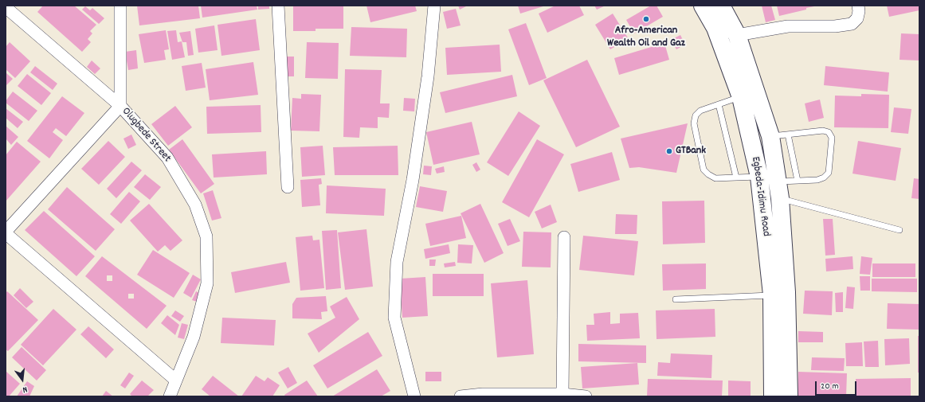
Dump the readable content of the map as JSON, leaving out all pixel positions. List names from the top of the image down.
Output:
{
  "streets": {
    "main road": ["Egbeda-Idimu Road"],
    "street": ["Olugbede Street"]
  },
  "places": ["Afro-American Wealth Oil and Gaz", "GTBank"],
  "scale_bar": "20 m",
  "north": "bottom"
}
